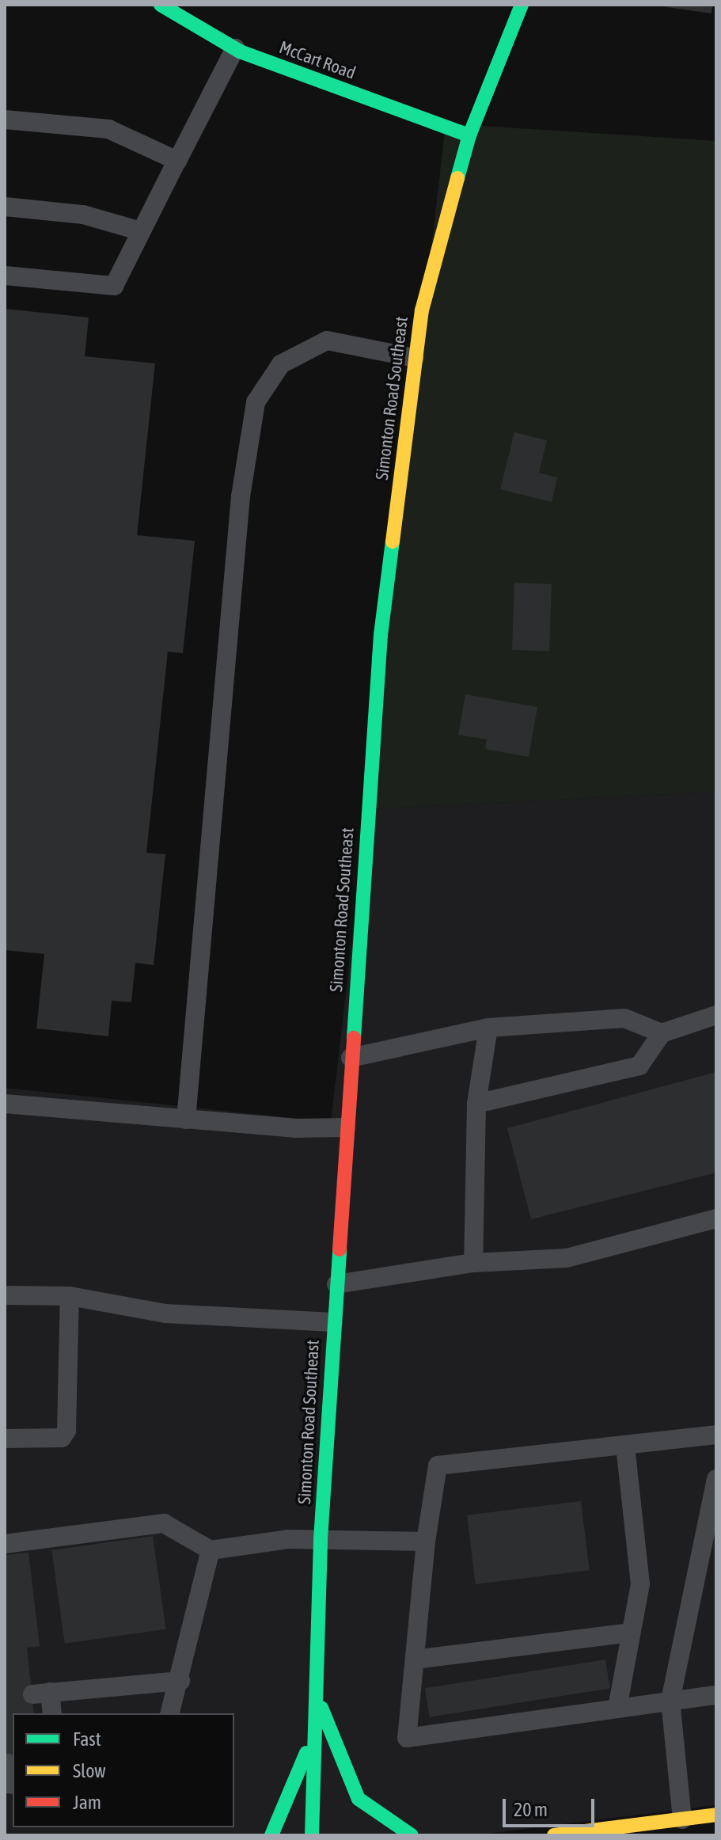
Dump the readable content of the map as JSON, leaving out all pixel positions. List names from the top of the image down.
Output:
{
  "streets": {
    "street": ["McCart Road", "Simonton Road Southeast"]
  },
  "crossings": [
    ["McCart Road", "Simonton Road Southeast"]
  ],
  "legend": ["Fast", "Slow", "Jam"],
  "scale_bar": "20 m"
}
